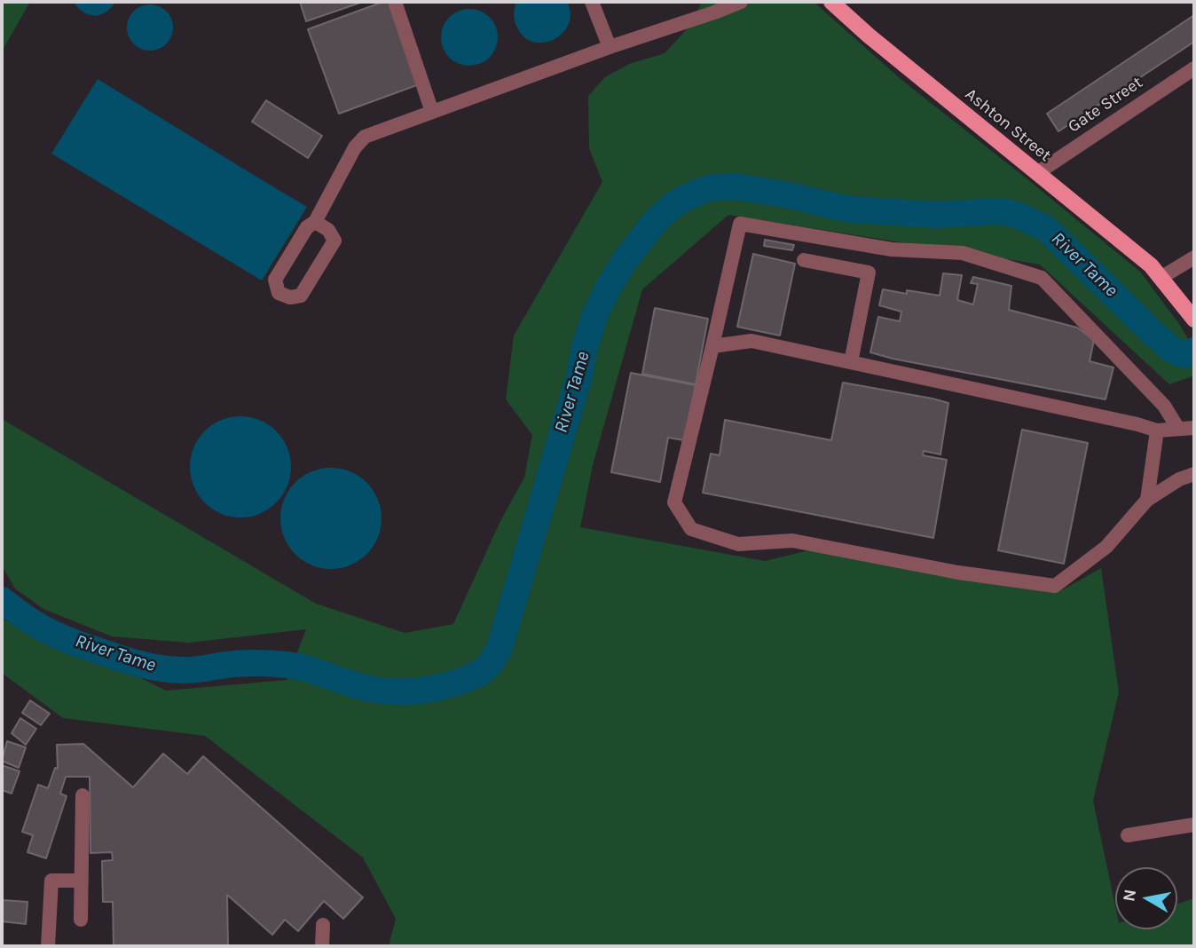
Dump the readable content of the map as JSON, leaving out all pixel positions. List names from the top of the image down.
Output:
{
  "streets": {
    "main road": ["Ashton Street"],
    "street": ["Gate Street"]
  },
  "crossings": [
    ["Gate Street", "Ashton Street"]
  ],
  "water": ["River Tame"],
  "north": "left"
}
